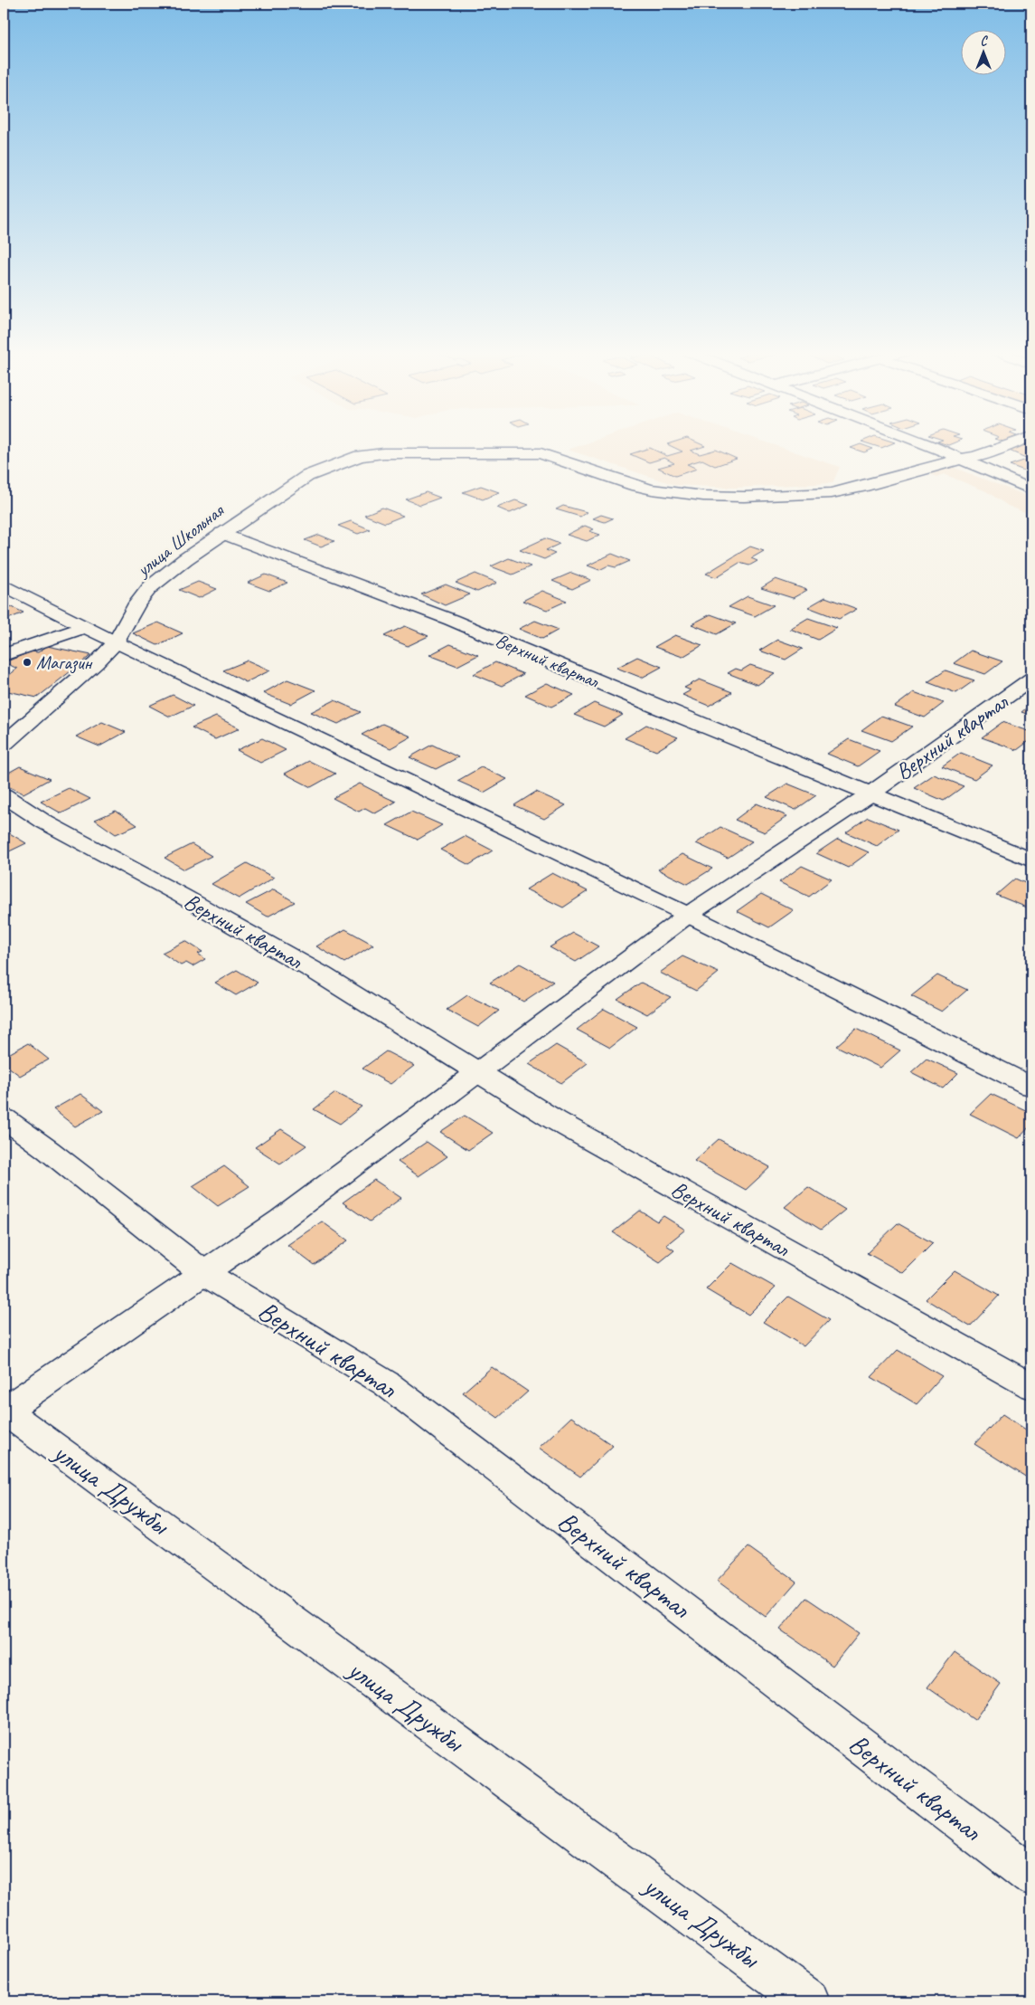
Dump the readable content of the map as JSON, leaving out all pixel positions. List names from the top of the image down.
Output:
{
  "streets": {
    "street": ["улица Школьная", "Верхний квартал", "улица Дружбы"]
  },
  "crossings": [
    ["улица Школьная", "Верхний квартал"],
    ["Верхний квартал", "улица Дружбы"]
  ],
  "places": ["Магазин"],
  "north": "top"
}
